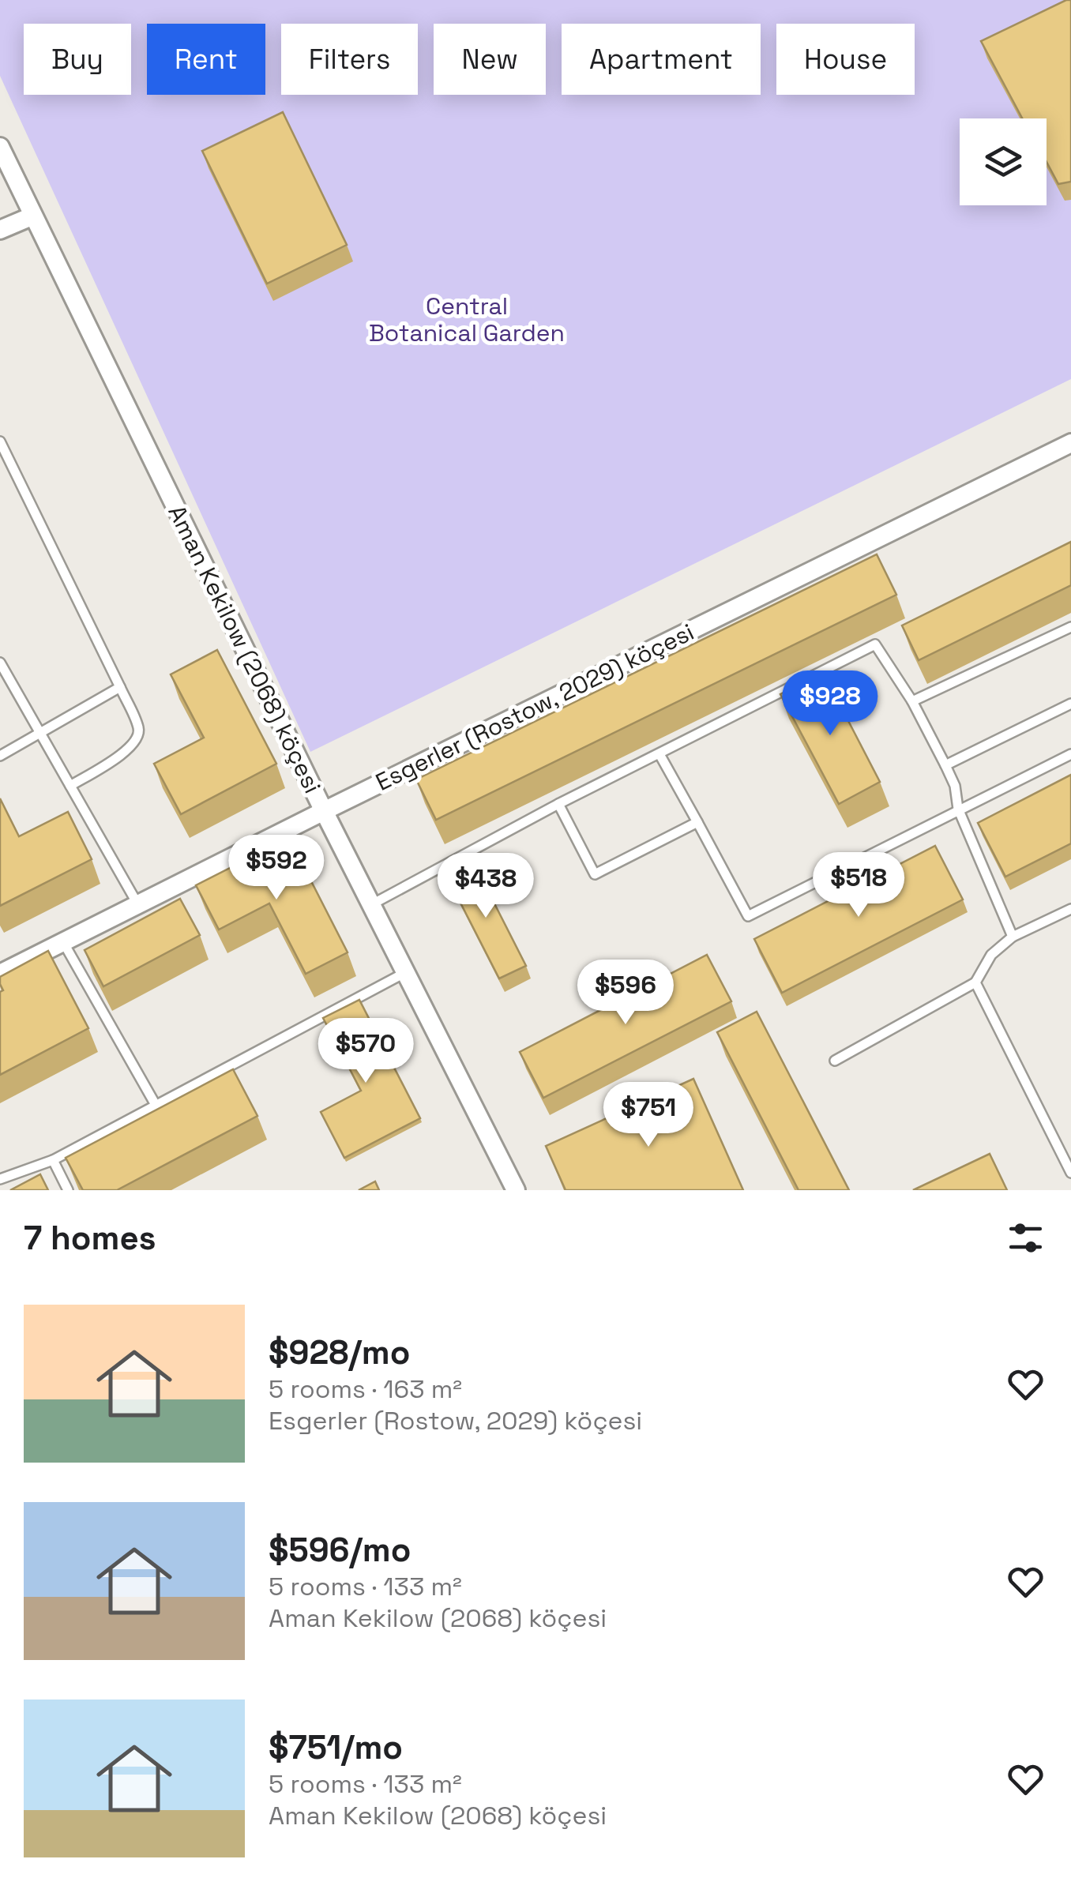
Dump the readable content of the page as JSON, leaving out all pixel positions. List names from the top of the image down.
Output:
{
  "streets": {
    "street": ["Aman Kekilow (2068) köçesi", "Esgerler (Rostow, 2029) köçesi"]
  },
  "crossings": [
    ["Aman Kekilow (2068) köçesi", "Esgerler (Rostow, 2029) köçesi"]
  ],
  "parks": ["Central Botanical Garden"],
  "page": {
    "chip": [
      "Buy",
      "Rent",
      "Filters",
      "New",
      "Apartment",
      "House"
    ],
    "price": [
      "$928",
      "$592",
      "$518",
      "$438",
      "$596",
      "$570",
      "$751"
    ],
    "heading": "7 homes",
    "list": [
      {
        "name": "$928/mo",
        "note": "5 rooms · 163 m² · Esgerler (Rostow, 2029) köçesi"
      },
      {
        "name": "$596/mo",
        "note": "5 rooms · 133 m² · Aman Kekilow (2068) köçesi"
      },
      {
        "name": "$751/mo",
        "note": "5 rooms · 133 m² · Aman Kekilow (2068) köçesi"
      }
    ]
  }
}
